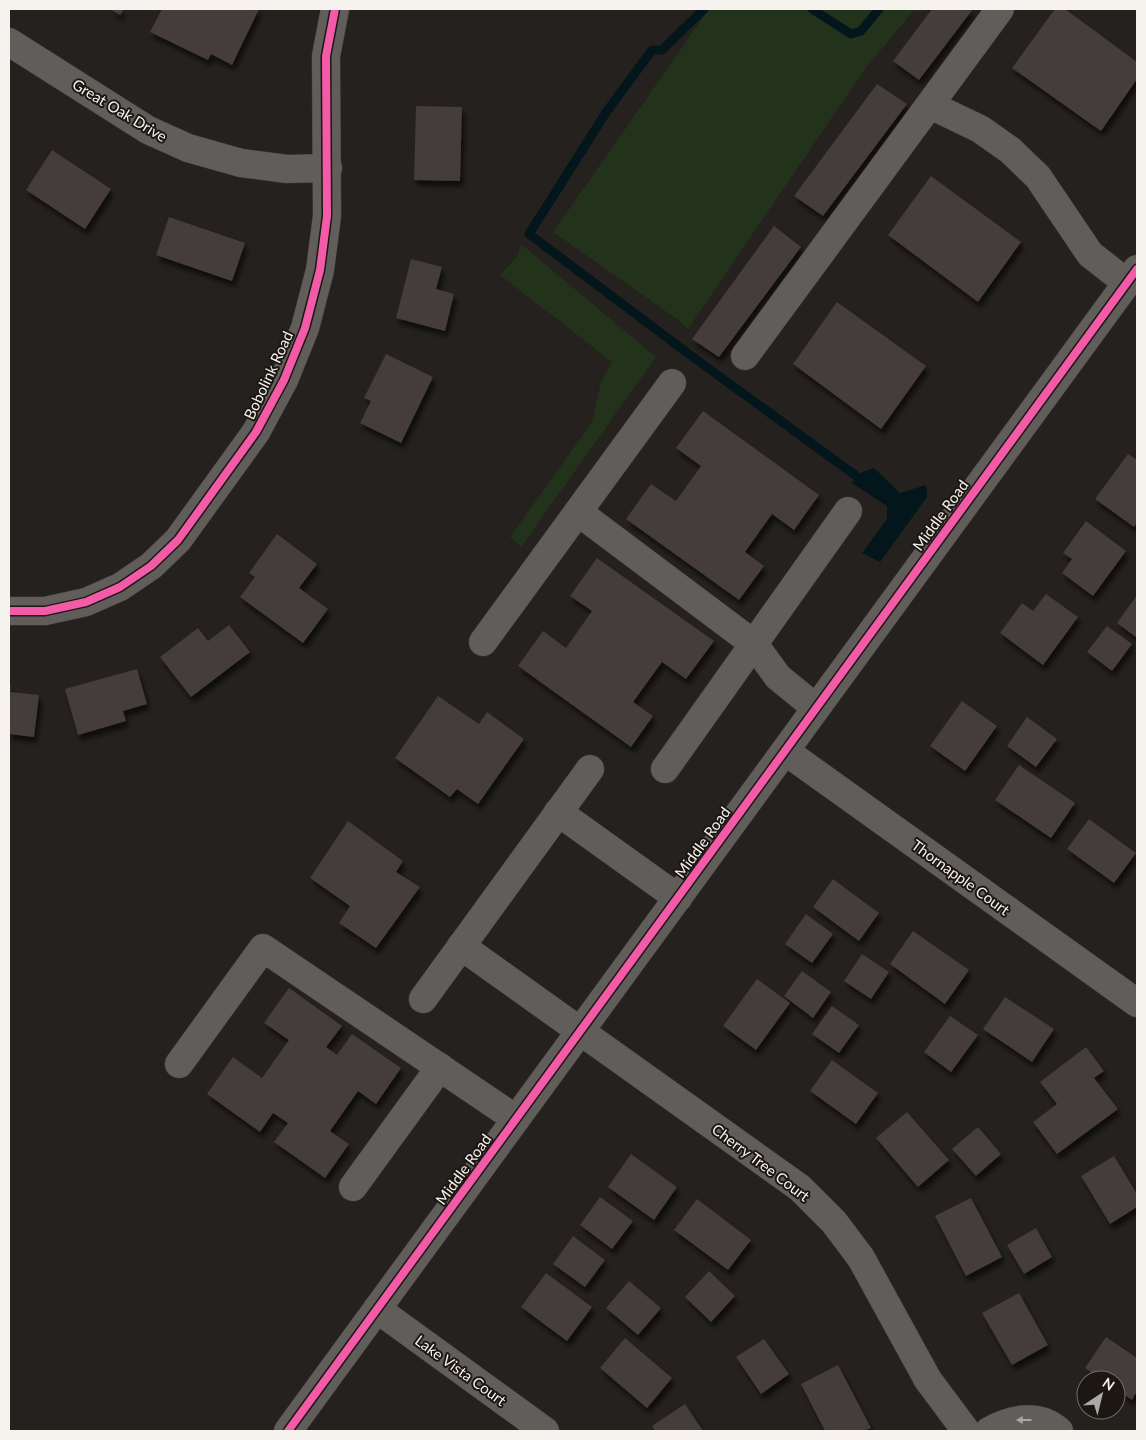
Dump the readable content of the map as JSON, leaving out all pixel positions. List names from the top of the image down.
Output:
{
  "streets": {
    "street": [
      "Great Oak Drive",
      "Bobolink Road",
      "Middle Road",
      "Thornapple Court",
      "Cherry Tree Court",
      "Lake Vista Court"
    ]
  },
  "crossings": [
    ["Great Oak Drive", "Bobolink Road"],
    ["Middle Road", "Thornapple Court"],
    ["Middle Road", "Cherry Tree Court"],
    ["Middle Road", "Lake Vista Court"]
  ],
  "north": "top right"
}
